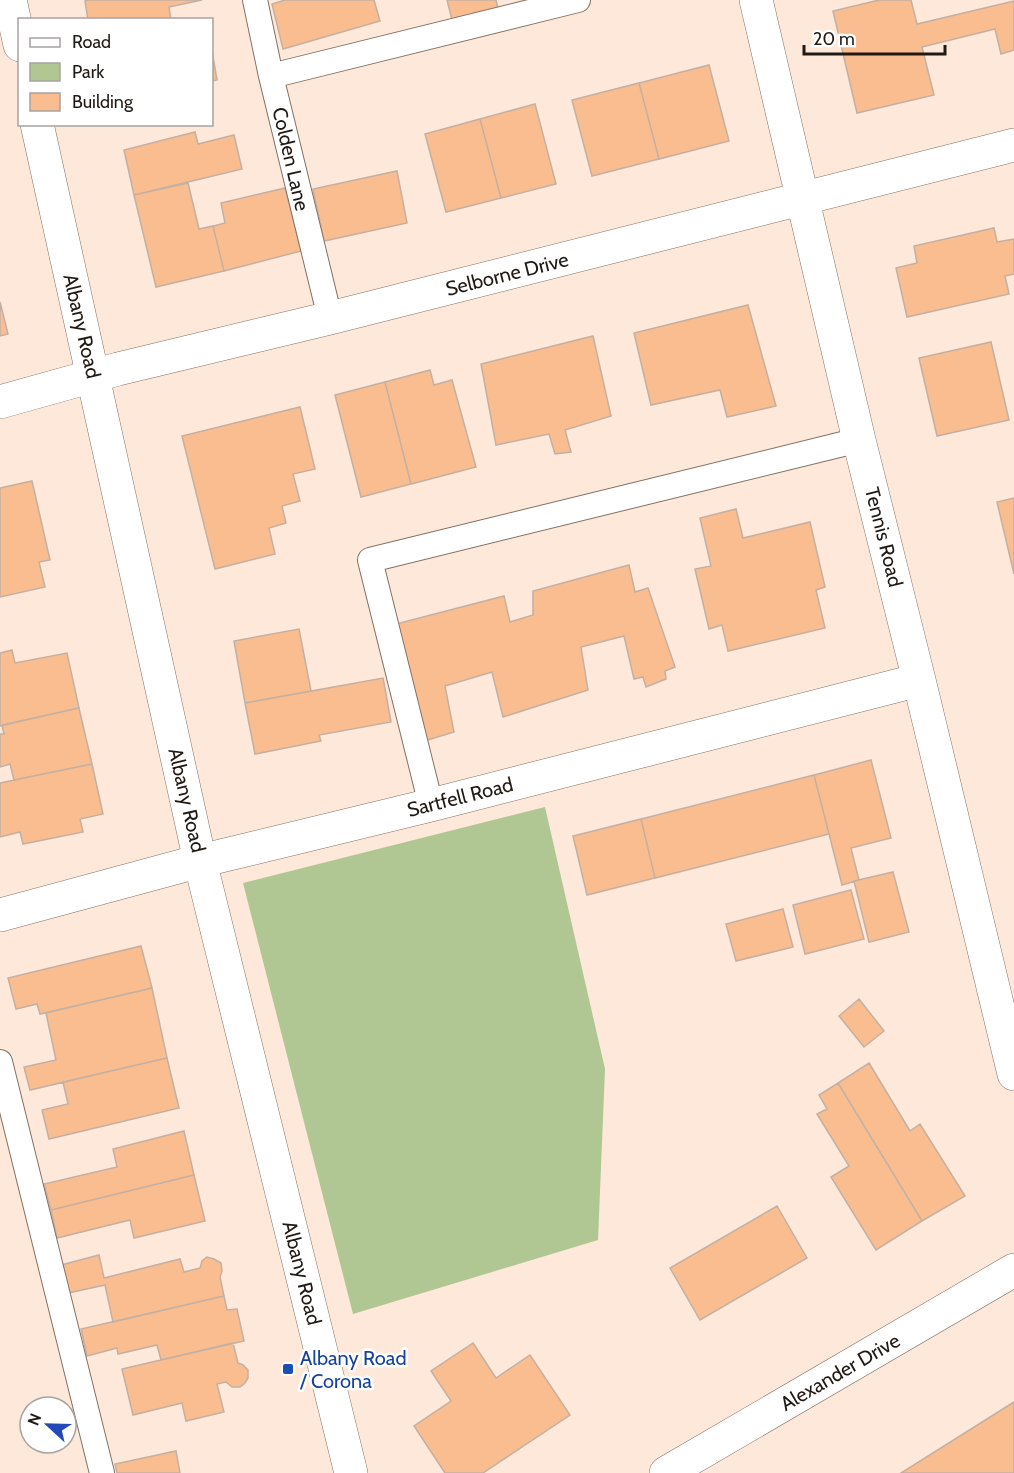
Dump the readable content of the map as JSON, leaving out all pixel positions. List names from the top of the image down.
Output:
{
  "streets": {
    "street": [
      "Selborne Drive",
      "Albany Road",
      "Tennis Road",
      "Sartfell Road",
      "Alexander Drive"
    ],
    "lane": ["Colden Lane"]
  },
  "crossings": [
    ["Colden Lane", "Selborne Drive"],
    ["Selborne Drive", "Albany Road"],
    ["Selborne Drive", "Tennis Road"],
    ["Albany Road", "Sartfell Road"],
    ["Tennis Road", "Sartfell Road"]
  ],
  "places": {
    "transit": ["Albany Road / Corona"]
  },
  "legend": ["Road", "Park", "Building"],
  "scale_bar": "20 m",
  "north": "left"
}
